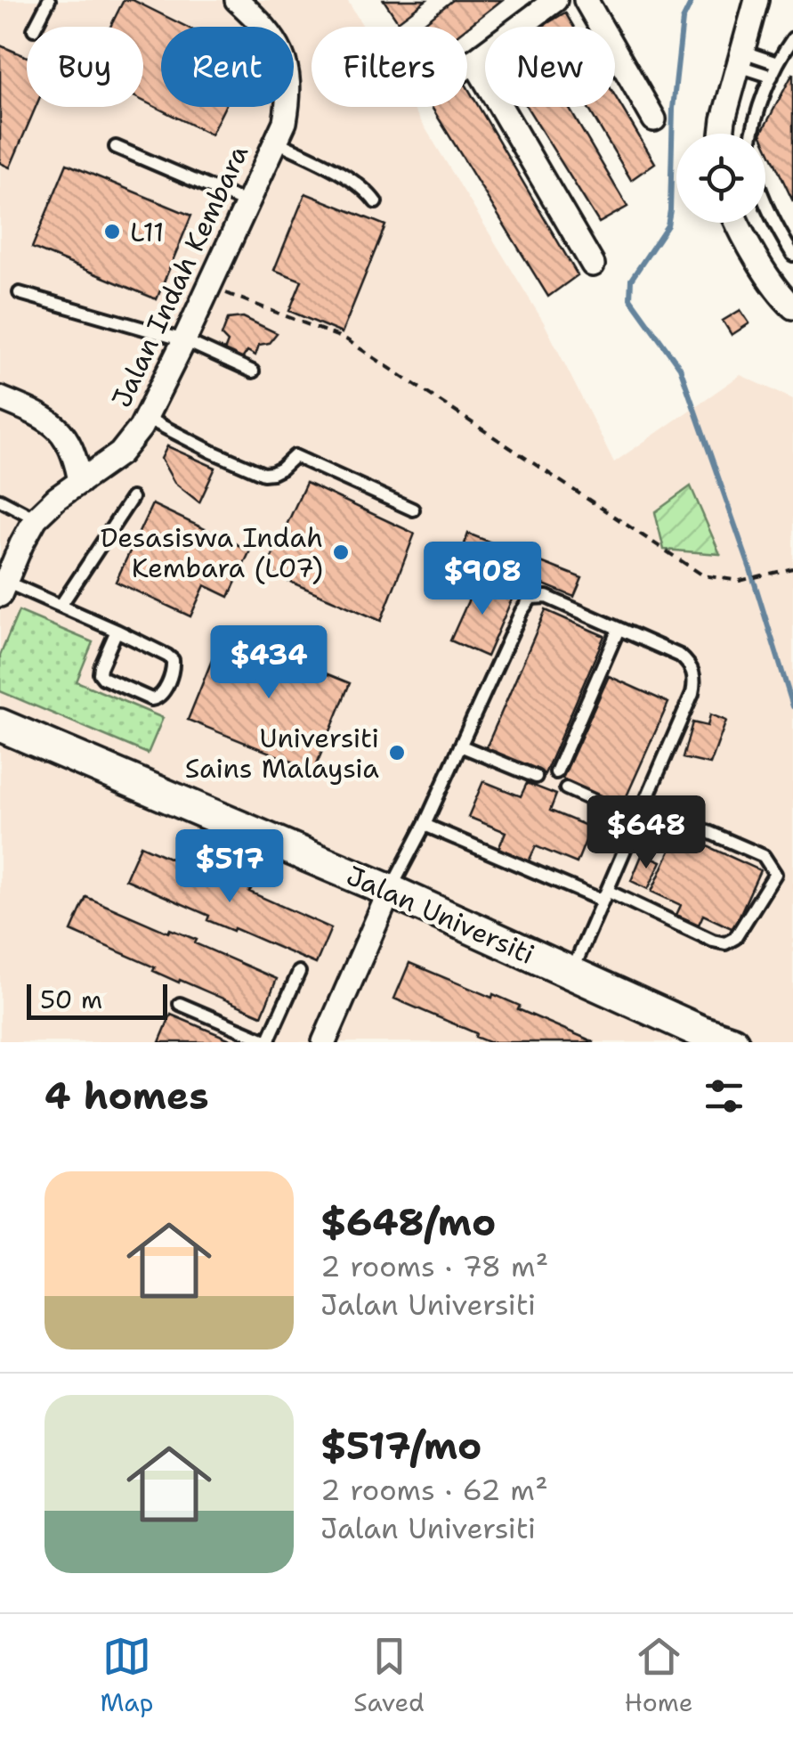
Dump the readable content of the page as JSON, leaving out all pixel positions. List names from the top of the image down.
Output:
{
  "streets": {
    "street": ["Jalan Indah Kembara", "Jalan Universiti"]
  },
  "places": ["L11", "Desasiswa Indah Kembara (L07)", "Universiti Sains Malaysia"],
  "scale_bar": "50 m",
  "page": {
    "chip": [
      "Buy",
      "Rent",
      "Filters",
      "New"
    ],
    "price": [
      "$908",
      "$434",
      "$648",
      "$517"
    ],
    "scale": "50 m",
    "heading": "4 homes",
    "list": [
      {
        "name": "$648/mo",
        "note": "2 rooms · 78 m² · Jalan Universiti"
      },
      {
        "name": "$517/mo",
        "note": "2 rooms · 62 m² · Jalan Universiti"
      }
    ],
    "tabs": ["Map", "Saved", "Home"]
  }
}
